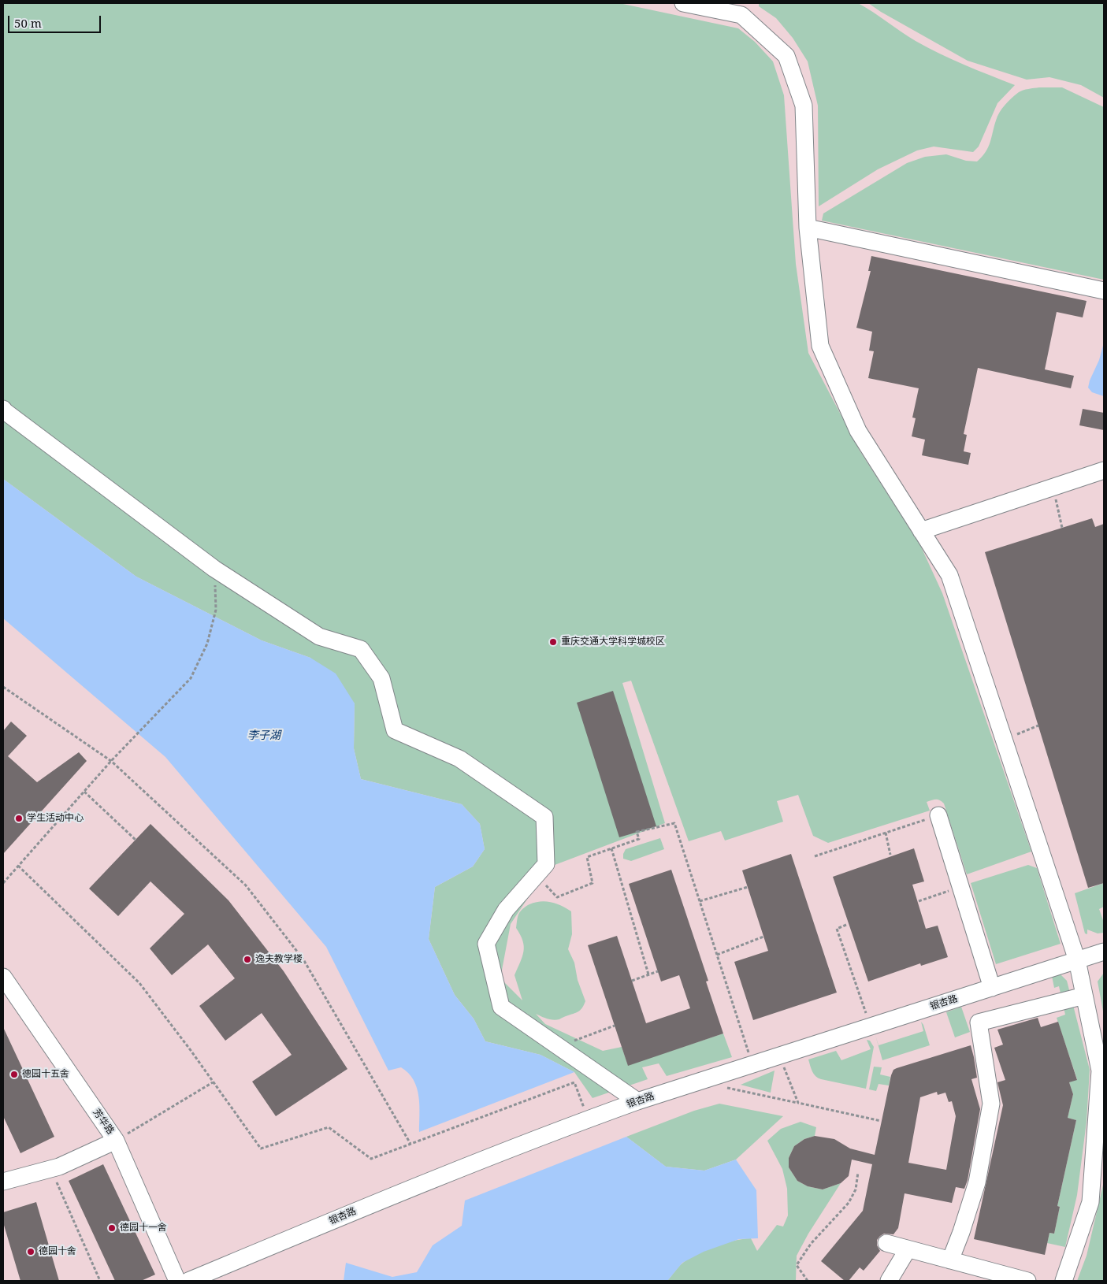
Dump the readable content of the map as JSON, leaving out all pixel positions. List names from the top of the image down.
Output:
{
  "streets": {
    "street": ["银杏路", "芳华路"]
  },
  "water": ["李子湖"],
  "places": [
    "重庆交通大学科学城校区",
    "学生活动中心",
    "逸夫教学楼",
    "德园十五舍",
    "德园十一舍",
    "德园十舍"
  ],
  "scale_bar": "50 m"
}
